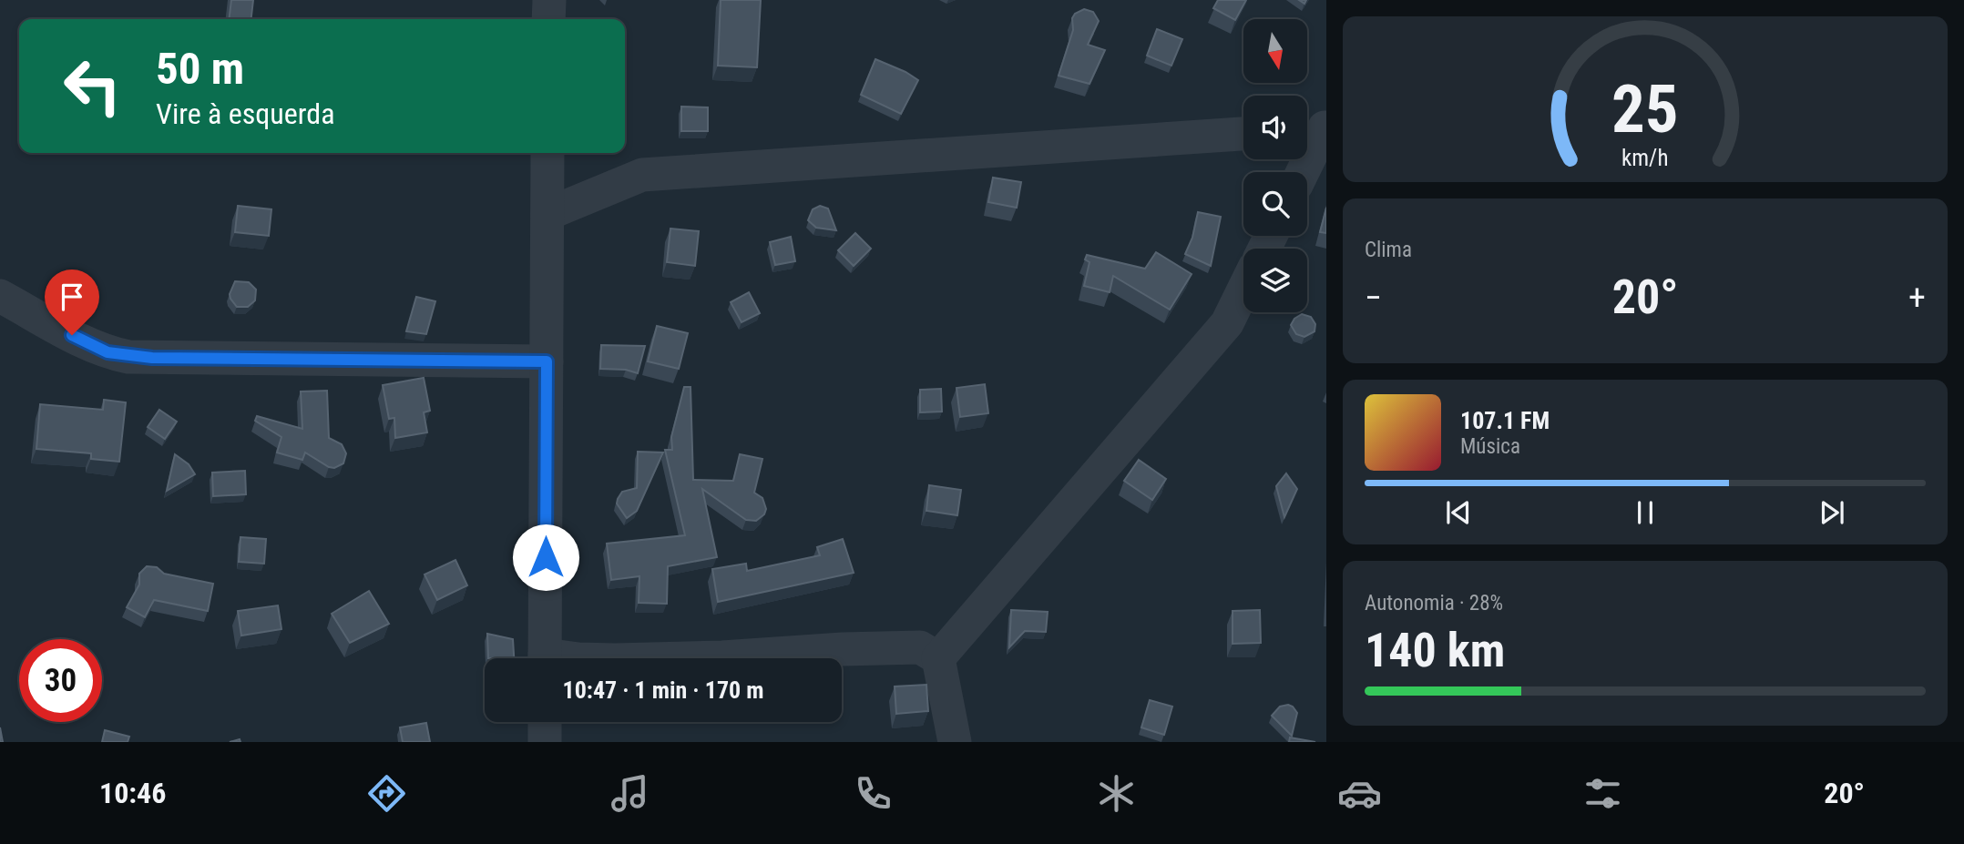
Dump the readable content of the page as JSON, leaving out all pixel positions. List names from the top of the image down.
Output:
{
  "north": "bottom",
  "page": {
    "turn": ["50 m", "Vire à esquerda"],
    "tile": [
      "Clima",
      ["Autonomia · 28%", "140 km"]
    ],
    "heat": ["−", "20°", "+"],
    "song": ["107.1 FM", "Música"],
    "limit": "30",
    "trip": "10:47 · 1 min · 170 m",
    "tabs": ["10:46", "20°"],
    "gauge": ["25", "km/h"]
  }
}
